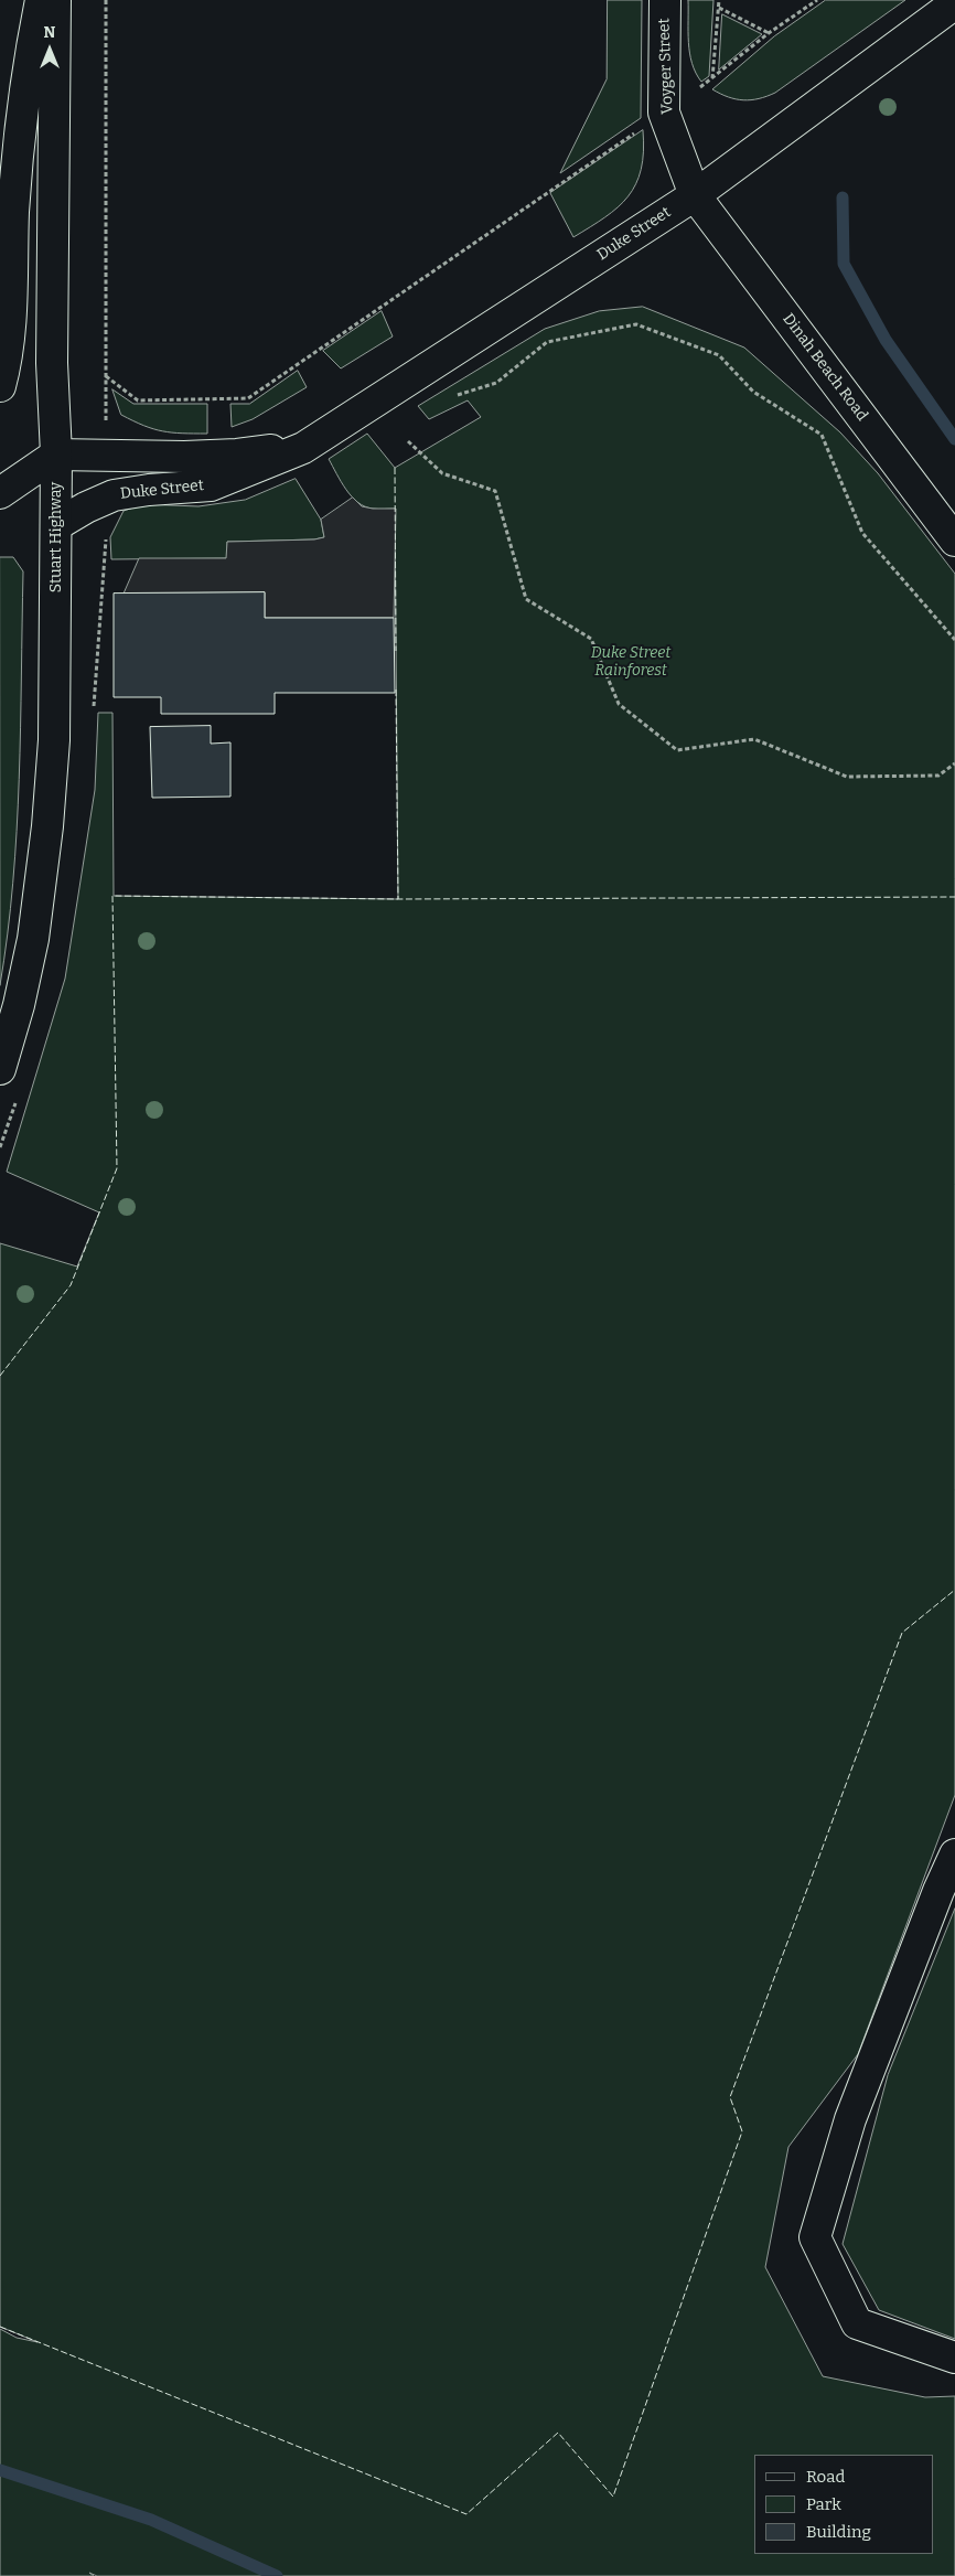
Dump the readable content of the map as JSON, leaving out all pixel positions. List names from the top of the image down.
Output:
{
  "streets": {
    "main road": [
      "Voyger Street",
      "Duke Street",
      "Dinah Beach Road",
      "Stuart Highway"
    ]
  },
  "crossings": [
    ["Voyger Street", "Duke Street"],
    ["Voyger Street", "Dinah Beach Road"],
    ["Duke Street", "Dinah Beach Road"],
    ["Duke Street", "Stuart Highway"]
  ],
  "parks": ["Duke Street Rainforest"],
  "legend": ["Road", "Park", "Building"],
  "north": "top"
}
